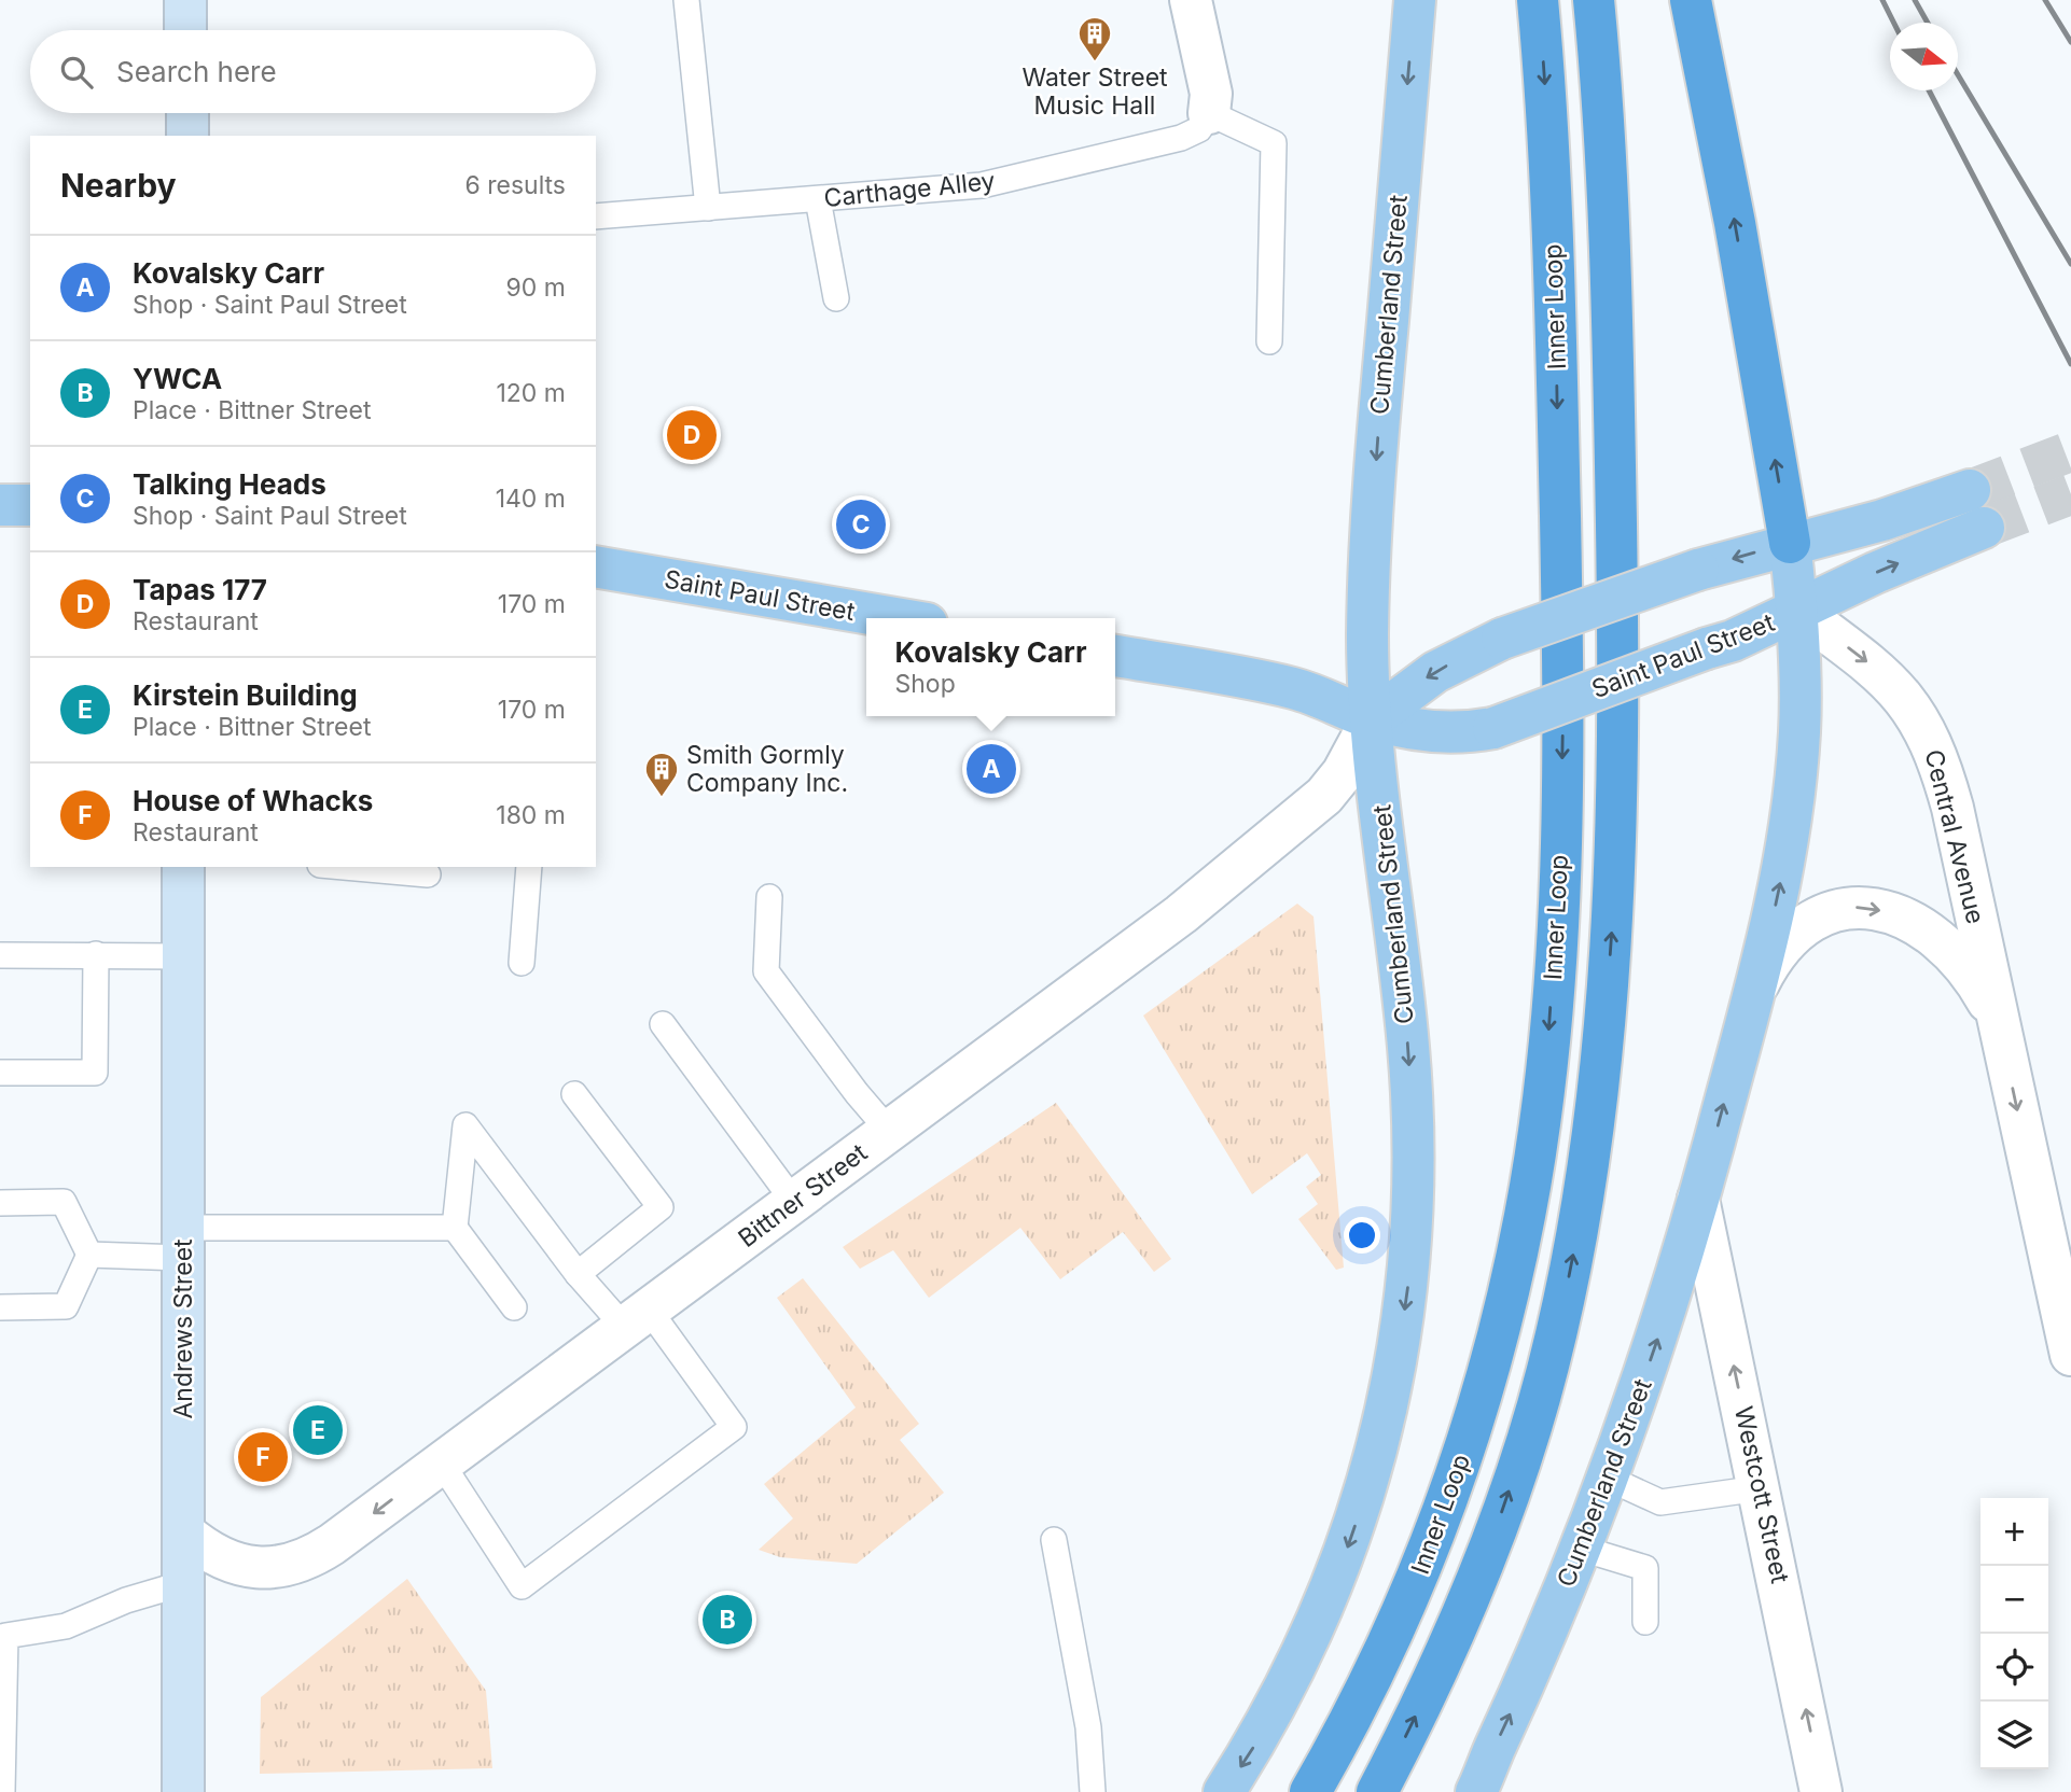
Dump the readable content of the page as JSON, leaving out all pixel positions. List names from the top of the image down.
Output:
{
  "streets": {
    "highway": ["Inner Loop"],
    "main road": ["Cumberland Street", "Saint Paul Street"],
    "street": [
      "Central Avenue",
      "Bittner Street",
      "Andrews Street",
      "Westcott Street"
    ],
    "lane": ["Carthage Alley"]
  },
  "crossings": [
    ["Cumberland Street", "Saint Paul Street"],
    ["Cumberland Street", "Central Avenue"],
    ["Cumberland Street", "Bittner Street"],
    ["Cumberland Street", "Westcott Street"],
    ["Saint Paul Street", "Central Avenue"],
    ["Saint Paul Street", "Bittner Street"],
    ["Bittner Street", "Andrews Street"]
  ],
  "one_way": ["Central Avenue", "Westcott Street"],
  "places": {
    "building": ["Water Street Music Hall", "Smith Gormly Company Inc."]
  },
  "north": "right",
  "page": {
    "search": "Search here",
    "heading": ["Nearby", "6 results"],
    "list": [
      {
        "mark": "A",
        "name": "Kovalsky Carr",
        "note": "Shop · Saint Paul Street",
        "value": "90 m"
      },
      {
        "mark": "B",
        "name": "YWCA",
        "note": "Place · Bittner Street",
        "value": "120 m"
      },
      {
        "mark": "C",
        "name": "Talking Heads",
        "note": "Shop · Saint Paul Street",
        "value": "140 m"
      },
      {
        "mark": "D",
        "name": "Tapas 177",
        "note": "Restaurant",
        "value": "170 m"
      },
      {
        "mark": "E",
        "name": "Kirstein Building",
        "note": "Place · Bittner Street",
        "value": "170 m"
      },
      {
        "mark": "F",
        "name": "House of Whacks",
        "note": "Restaurant",
        "value": "180 m"
      }
    ],
    "pins": [
      "D",
      "C",
      "A",
      "E",
      "F",
      "B"
    ],
    "popup": ["Kovalsky Carr", "Shop"],
    "map_buttons": ["+", "−"]
  }
}
